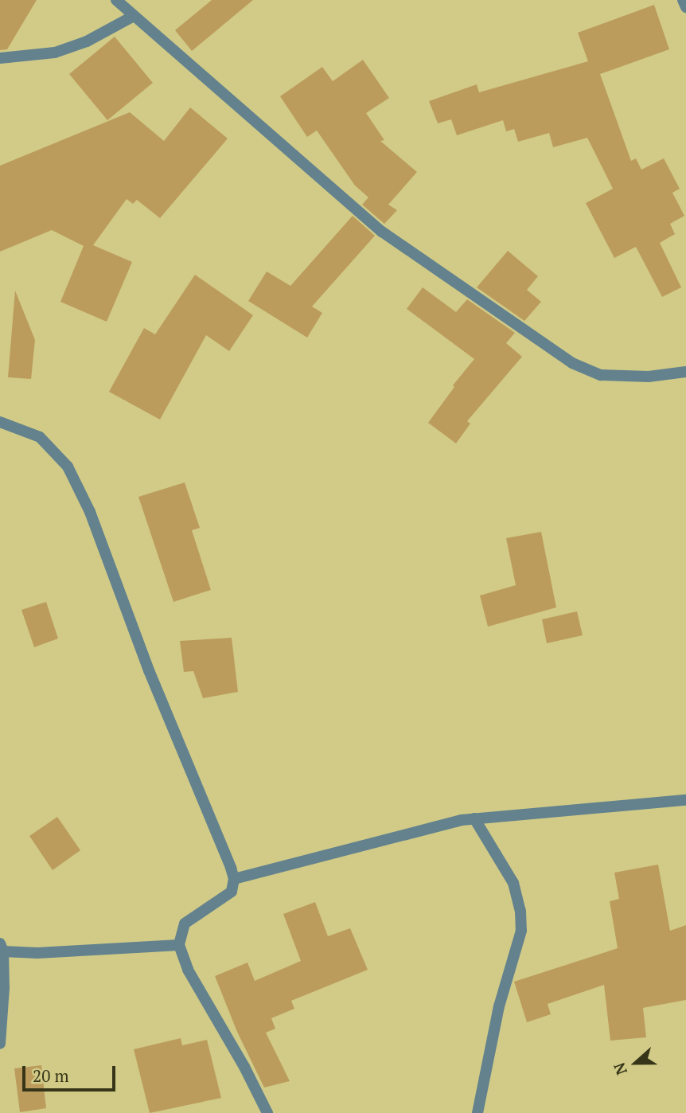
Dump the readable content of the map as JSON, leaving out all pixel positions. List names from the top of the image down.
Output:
{
  "scale_bar": "20 m",
  "north": "left"
}
